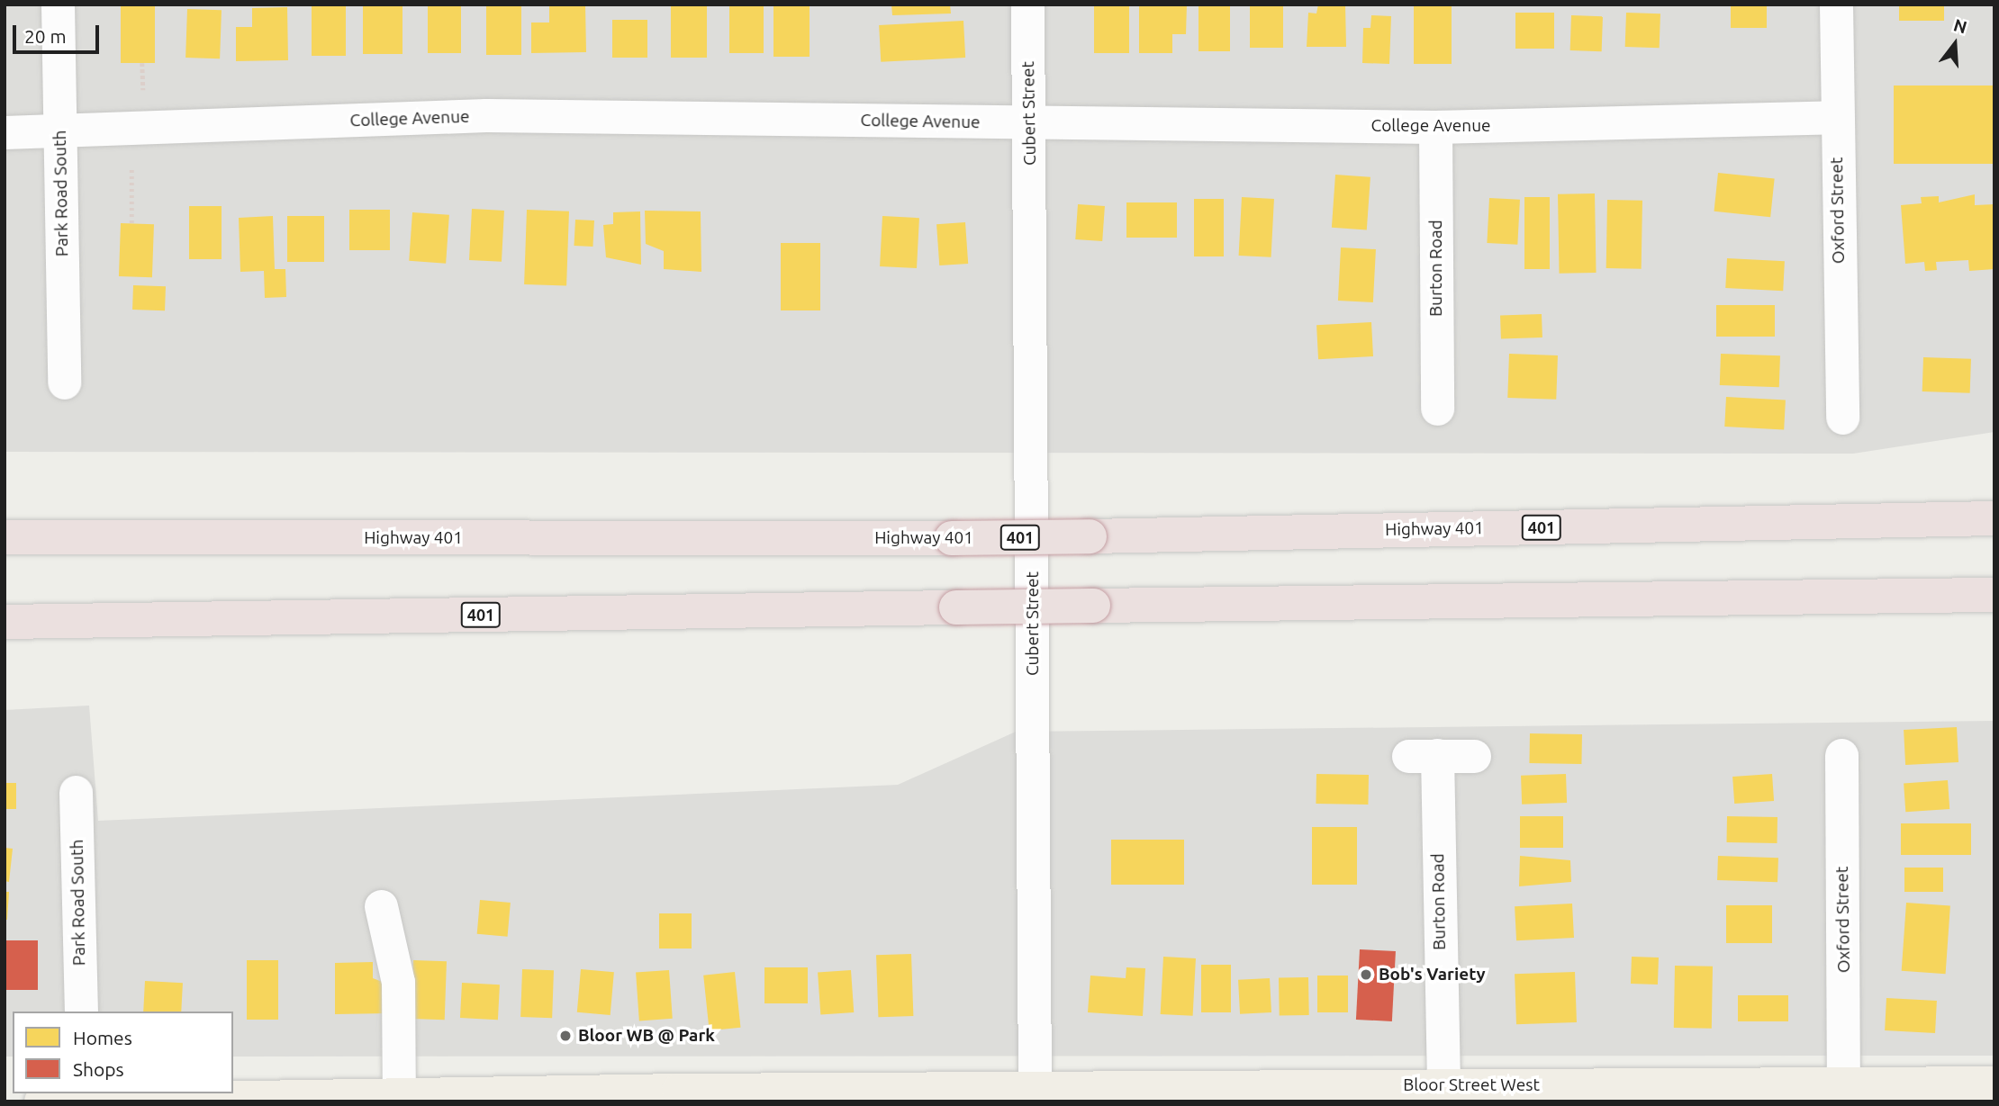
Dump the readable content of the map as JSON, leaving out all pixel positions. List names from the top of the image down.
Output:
{
  "streets": {
    "highway": ["401", "Highway 401"],
    "main road": ["Bloor Street West"],
    "street": [
      "Cubert Street",
      "College Avenue",
      "Park Road South",
      "Oxford Street",
      "Burton Road"
    ]
  },
  "crossings": [
    ["Cubert Street", "College Avenue"],
    ["Cubert Street", "Bloor Street West"],
    ["College Avenue", "Park Road South"],
    ["College Avenue", "Oxford Street"],
    ["College Avenue", "Burton Road"],
    ["Oxford Street", "Bloor Street West"],
    ["Burton Road", "Bloor Street West"]
  ],
  "places": ["Bob's Variety", "Bloor WB @ Park"],
  "legend": ["Homes", "Shops"],
  "scale_bar": "20 m",
  "north": "top"
}
